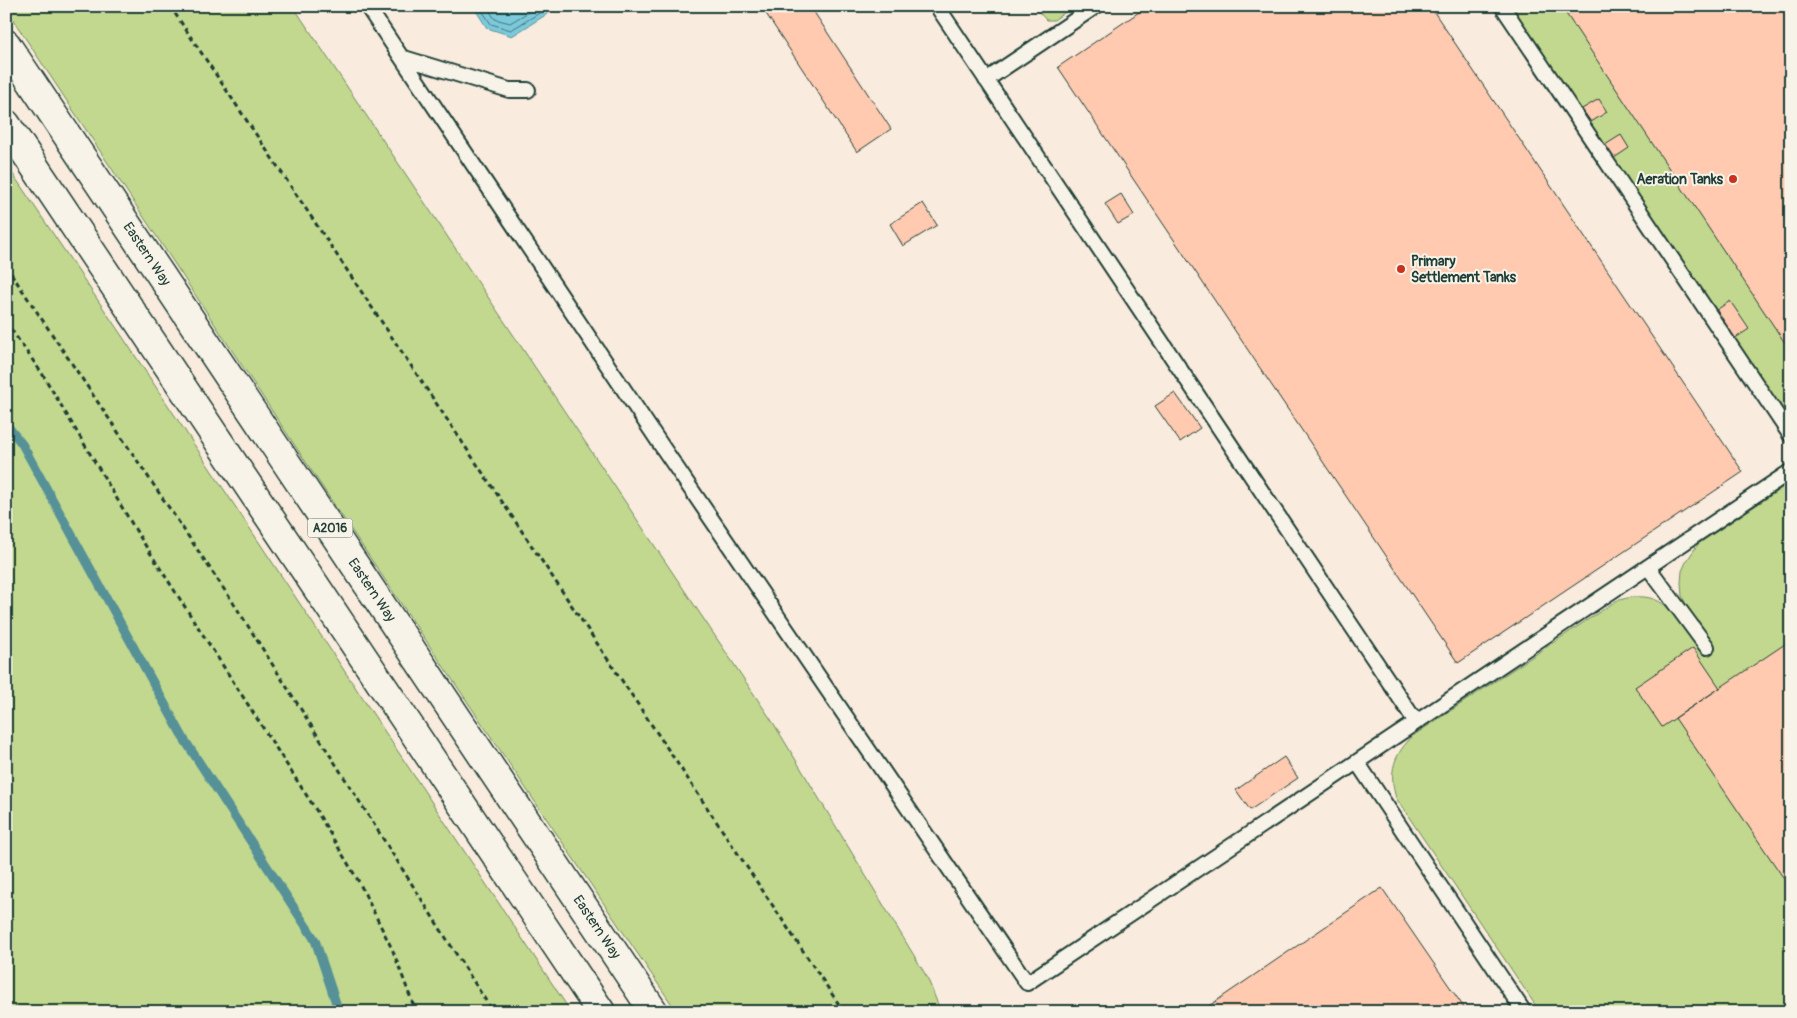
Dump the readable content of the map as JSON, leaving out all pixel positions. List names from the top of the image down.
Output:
{
  "streets": {
    "main road": ["Eastern Way", "A2016"]
  },
  "places": ["Aeration Tanks", "Primary Settlement Tanks"]
}
